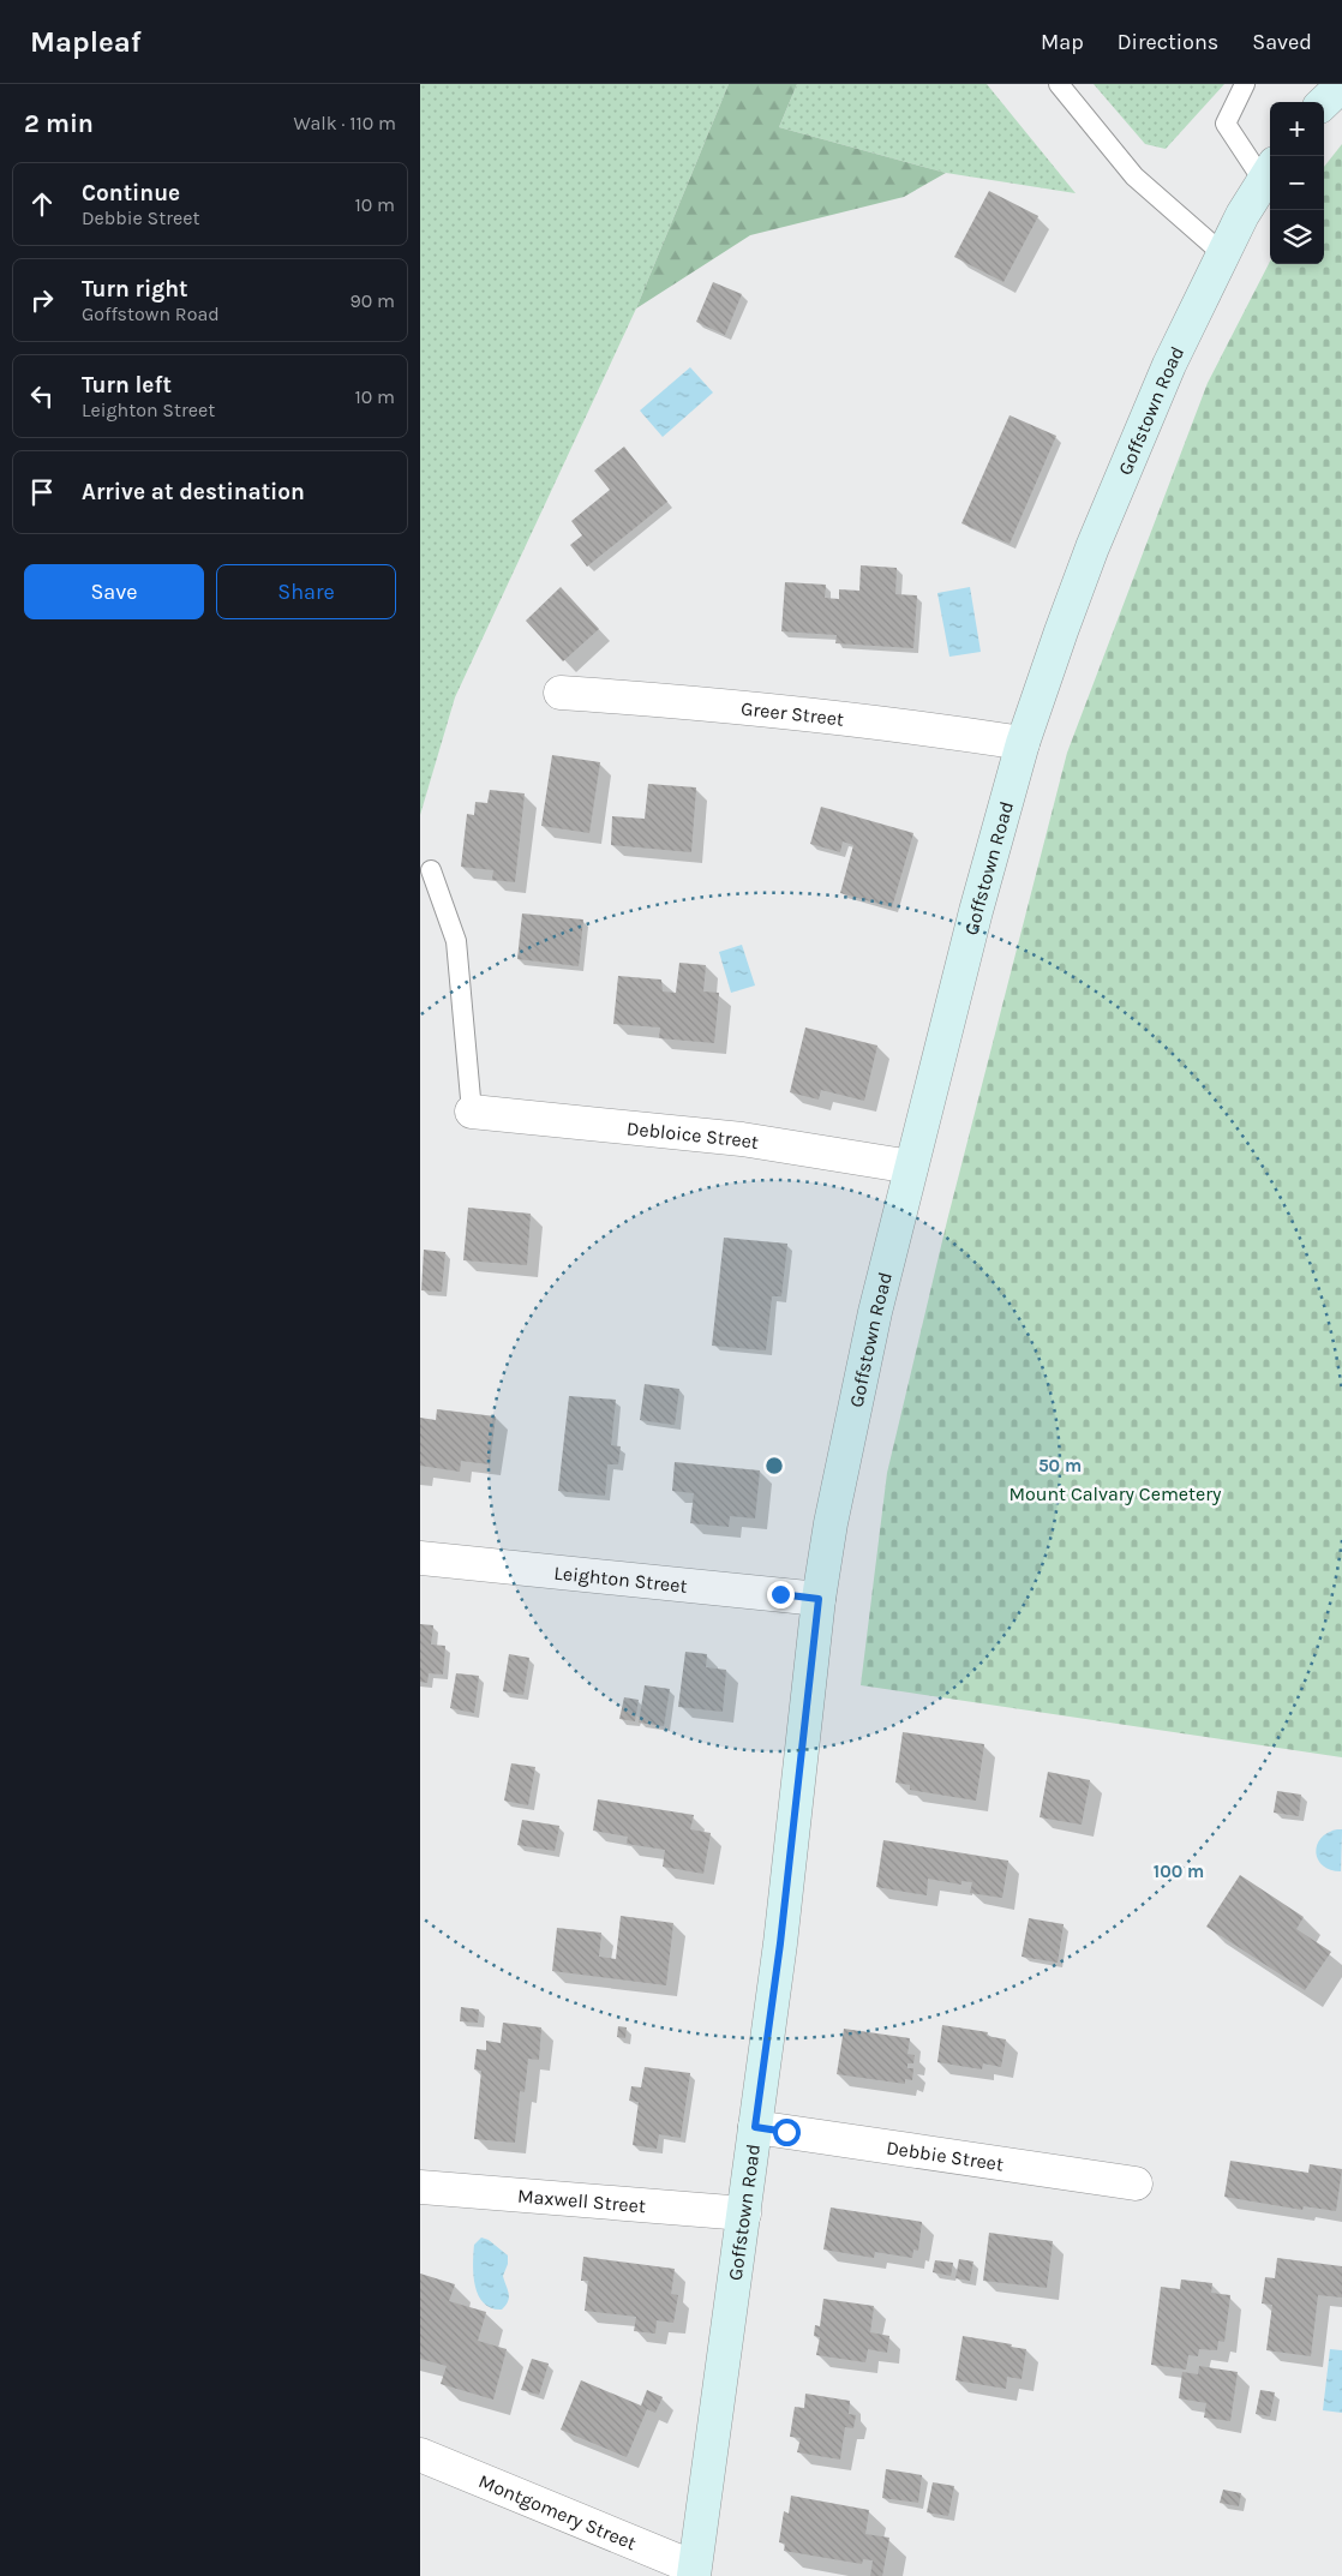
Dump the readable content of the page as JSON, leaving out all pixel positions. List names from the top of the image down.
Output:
{
  "streets": {
    "main road": ["Goffstown Road"],
    "street": [
      "Greer Street",
      "Debloice Street",
      "Leighton Street",
      "Debbie Street",
      "Maxwell Street",
      "Montgomery Street"
    ]
  },
  "crossings": [
    ["Goffstown Road", "Greer Street"],
    ["Goffstown Road", "Debloice Street"],
    ["Goffstown Road", "Leighton Street"],
    ["Goffstown Road", "Debbie Street"],
    ["Goffstown Road", "Maxwell Street"],
    ["Goffstown Road", "Montgomery Street"]
  ],
  "parks": ["Mount Calvary Cemetery"],
  "page": {
    "header": "Mapleaf",
    "nav": ["Map", "Directions", "Saved"],
    "heading": ["2 min", "Walk · 110 m"],
    "map_buttons": ["+", "−"],
    "list": [
      ["Continue", "Debbie Street", "10 m"],
      ["Turn right", "Goffstown Road", "90 m"],
      ["Turn left", "Leighton Street", "10 m"],
      "Arrive at destination"
    ],
    "buttons": ["Save", "Share"]
  },
  "rings": ["50 m", "100 m"]
}
